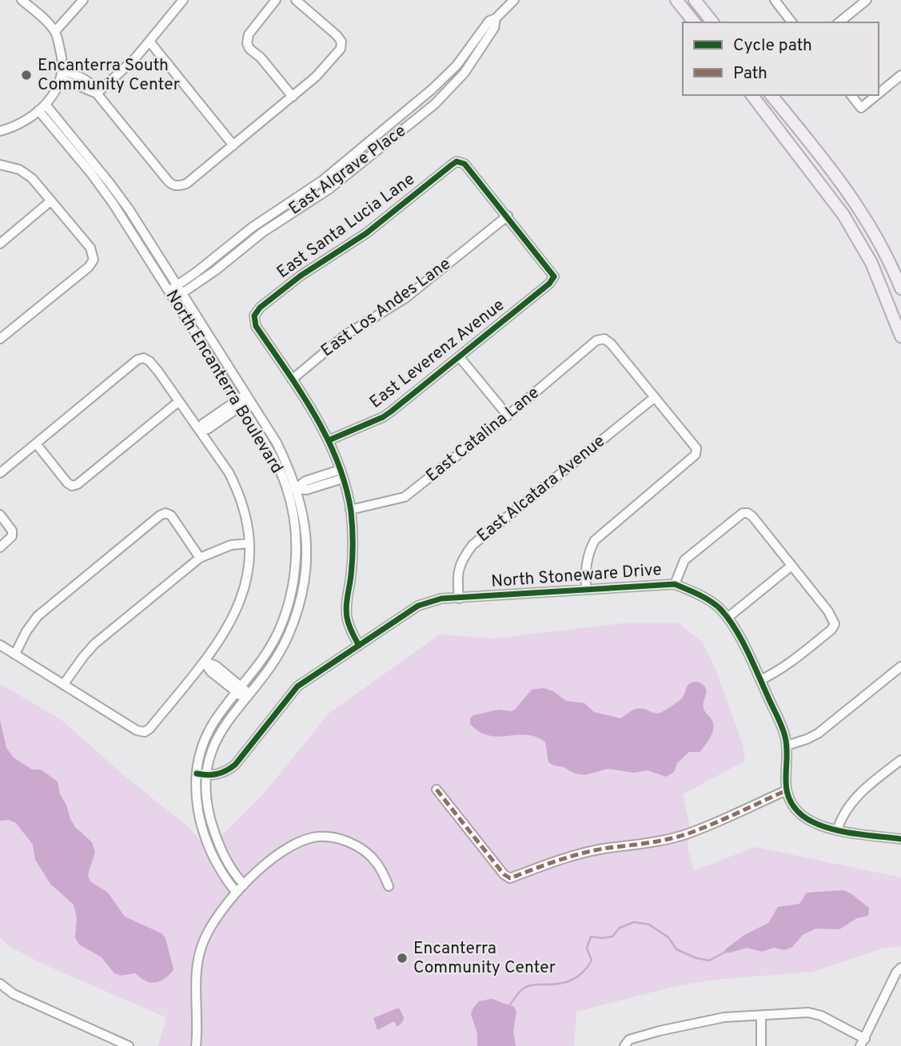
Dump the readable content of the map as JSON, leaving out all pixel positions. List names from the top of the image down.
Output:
{
  "streets": {
    "street": [
      "East Algrave Place",
      "East Santa Lucia Lane",
      "East Los Andes Lane",
      "East Leverenz Avenue",
      "North Encanterra Boulevard",
      "East Catalina Lane",
      "East Alcatara Avenue",
      "North Stoneware Drive"
    ]
  },
  "crossings": [
    ["East Algrave Place", "North Encanterra Boulevard"],
    ["East Santa Lucia Lane", "East Los Andes Lane"],
    ["East Santa Lucia Lane", "East Leverenz Avenue"],
    ["East Los Andes Lane", "East Leverenz Avenue"],
    ["North Encanterra Boulevard", "North Stoneware Drive"],
    ["East Catalina Lane", "East Alcatara Avenue"],
    ["East Alcatara Avenue", "North Stoneware Drive"]
  ],
  "places": ["Encanterra South Community Center", "Encanterra Community Center"],
  "legend": ["Cycle path", "Path"]
}
